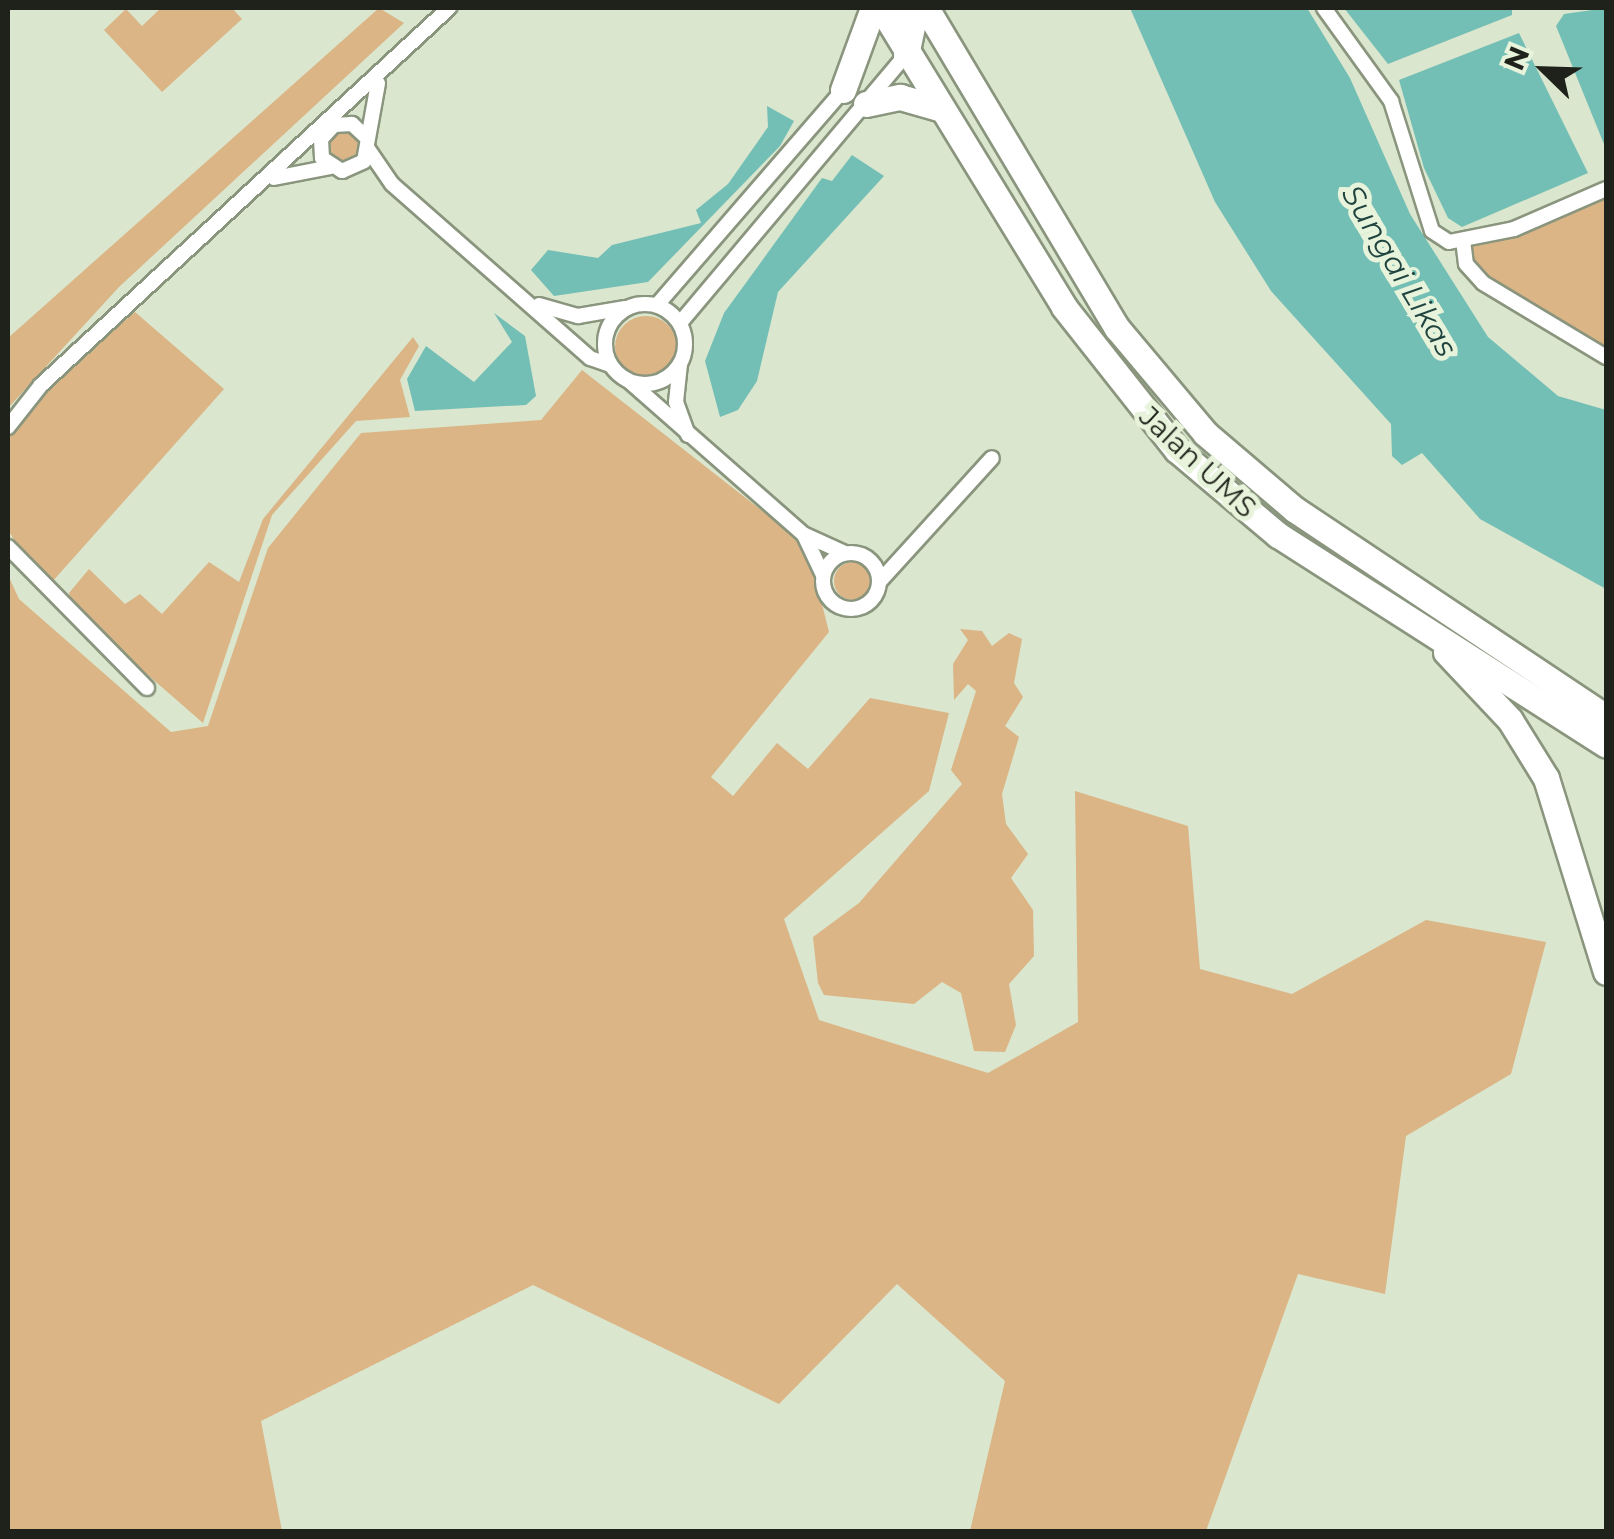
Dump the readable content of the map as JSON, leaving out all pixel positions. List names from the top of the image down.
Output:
{
  "streets": {
    "highway": ["Jalan UMS"]
  },
  "water": ["Sungai Likas"],
  "north": "top left"
}
